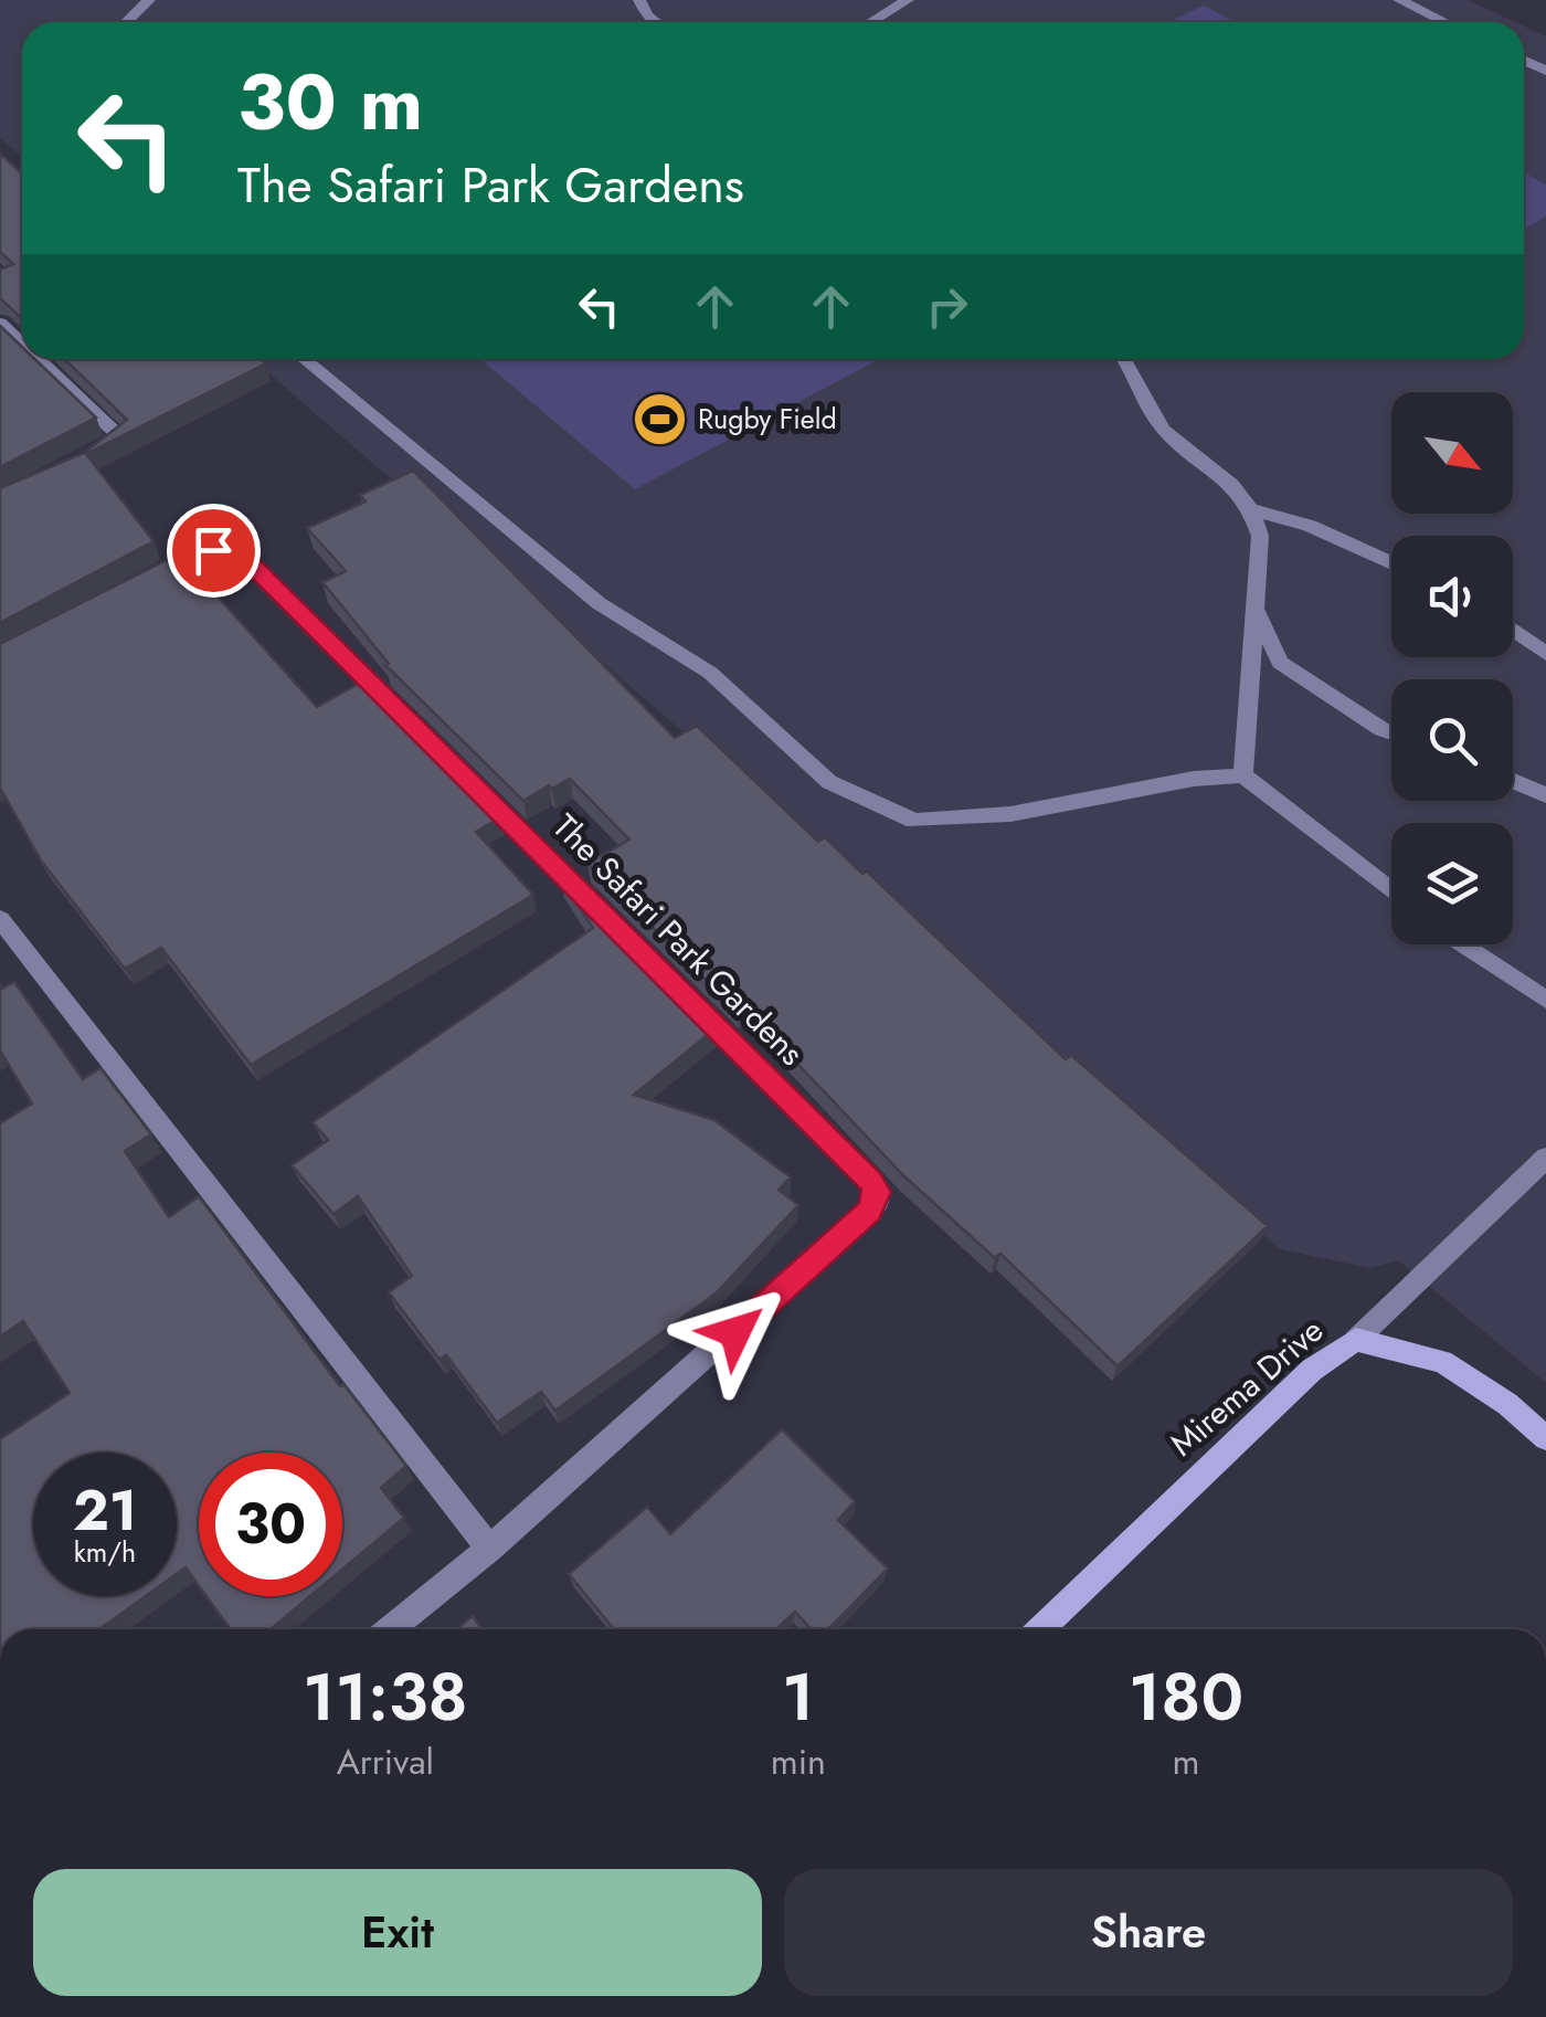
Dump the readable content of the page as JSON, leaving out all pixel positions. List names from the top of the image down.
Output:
{
  "streets": {
    "street": ["The Safari Park Gardens", "Mirema Drive"]
  },
  "places": {
    "sports": ["Rugby Field"]
  },
  "north": "bottom right",
  "page": {
    "turn": ["30 m", "The Safari Park Gardens"],
    "speed": "21 km/h",
    "limit": "30",
    "eta": [
      "11:38",
      "Arrival",
      "1",
      "min",
      "180",
      "m"
    ],
    "buttons": ["Exit", "Share"]
  }
}
